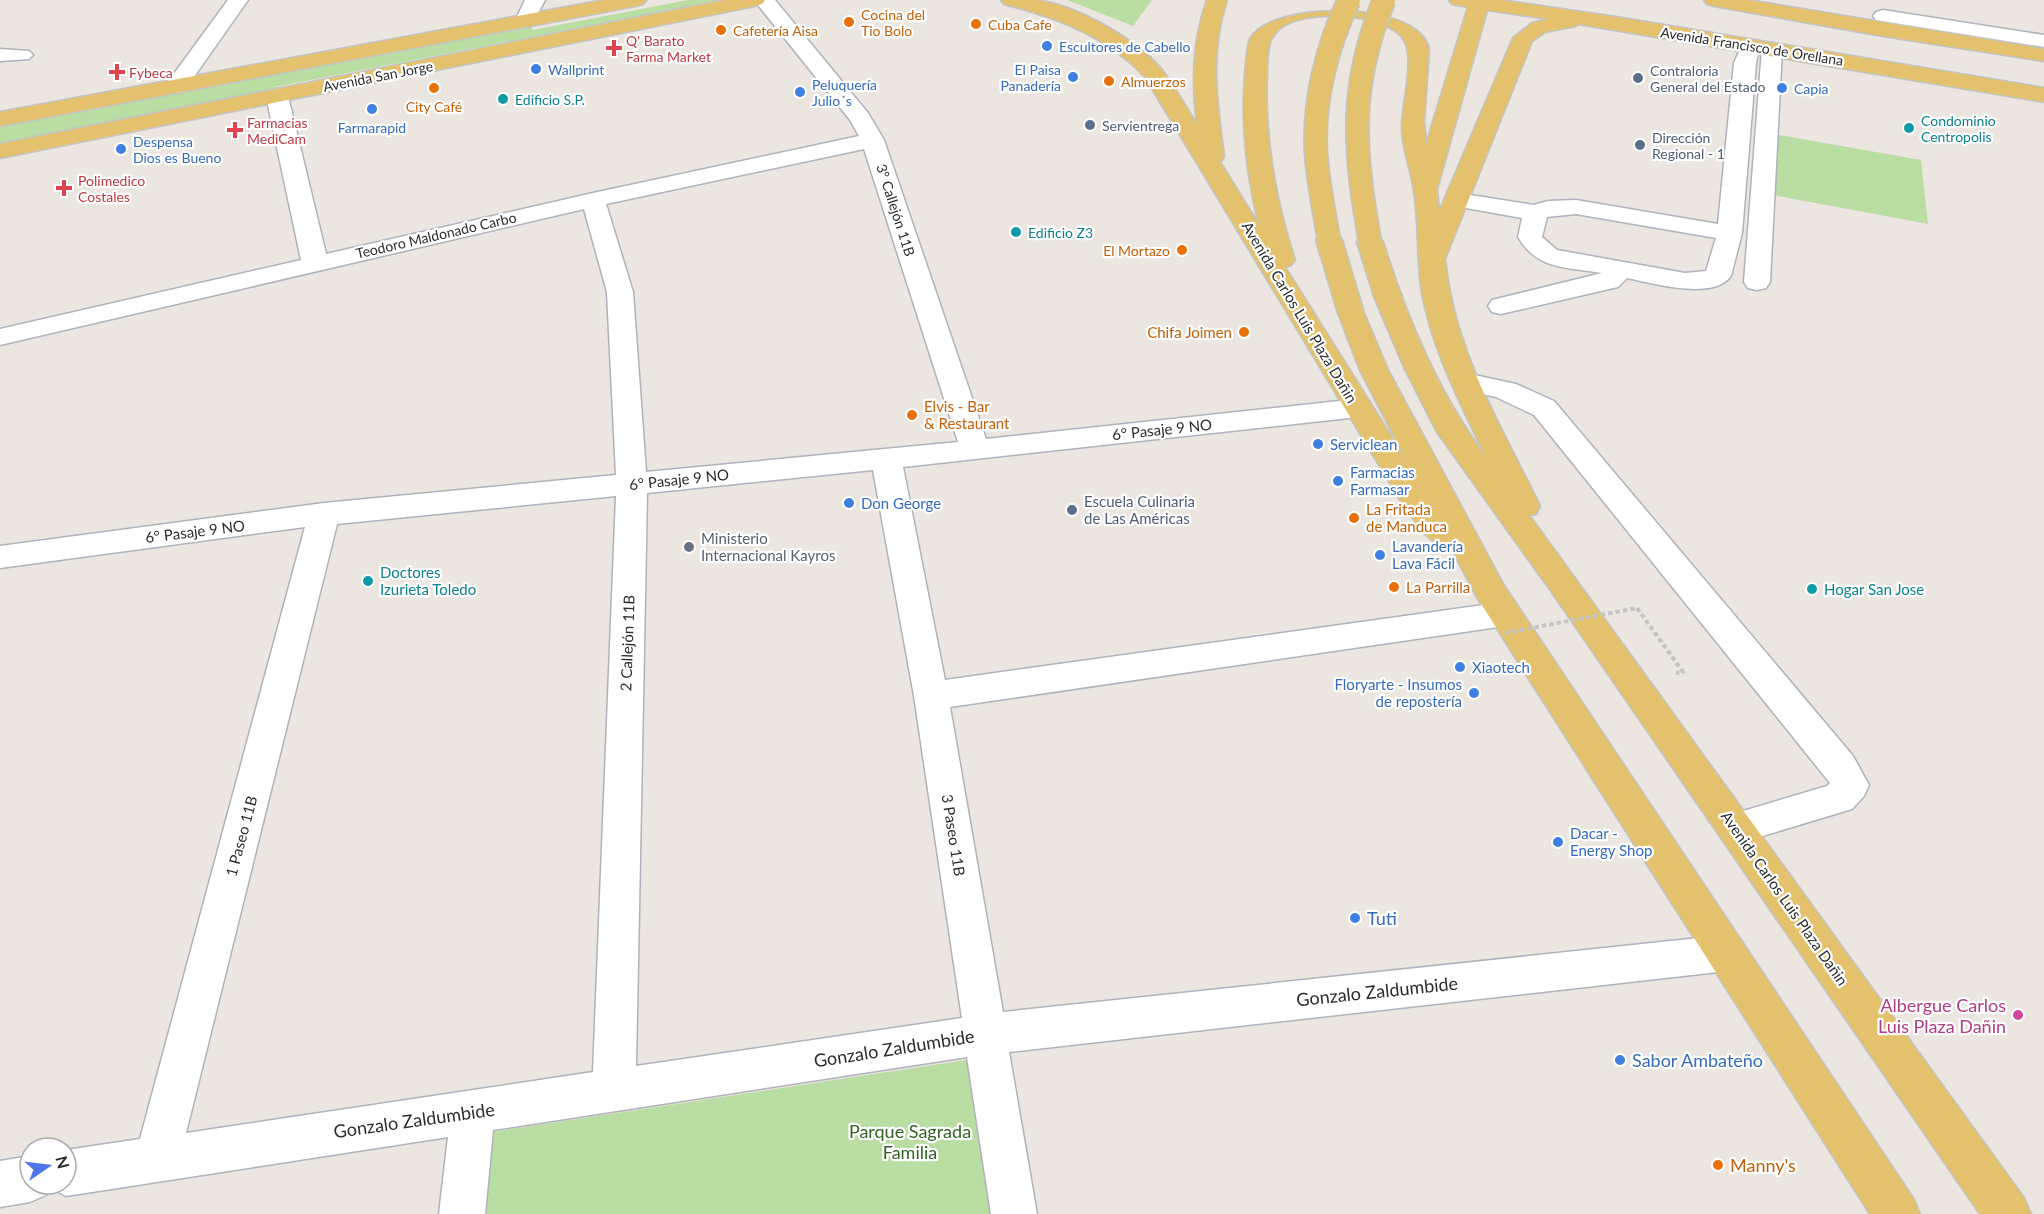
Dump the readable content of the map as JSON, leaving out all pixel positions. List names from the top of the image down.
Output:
{
  "streets": {
    "main road": ["Avenida Francisco de Orellana", "Avenida San Jorge", "Avenida Carlos Luis Plaza Dañin"],
    "street": [
      "3° Callejón 11B",
      "Teodoro Maldonado Carbo",
      "6° Pasaje 9 NO",
      "2 Callejón 11B",
      "3 Paseo 11B",
      "1 Paseo 11B",
      "Gonzalo Zaldumbide"
    ]
  },
  "crossings": [
    ["Avenida Francisco de Orellana", "Avenida Carlos Luis Plaza Dañin"],
    ["3° Callejón 11B", "Teodoro Maldonado Carbo"],
    ["3° Callejón 11B", "6° Pasaje 9 NO"],
    ["Teodoro Maldonado Carbo", "2 Callejón 11B"],
    ["Avenida Carlos Luis Plaza Dañin", "6° Pasaje 9 NO"],
    ["Avenida Carlos Luis Plaza Dañin", "Gonzalo Zaldumbide"],
    ["6° Pasaje 9 NO", "2 Callejón 11B"],
    ["6° Pasaje 9 NO", "3 Paseo 11B"],
    ["6° Pasaje 9 NO", "1 Paseo 11B"],
    ["2 Callejón 11B", "Gonzalo Zaldumbide"],
    ["3 Paseo 11B", "Gonzalo Zaldumbide"],
    ["1 Paseo 11B", "Gonzalo Zaldumbide"]
  ],
  "parks": ["Parque Sagrada Familia"],
  "places": {
    "other": [
      "Cocina del Tio Bolo",
      "Cuba Cafe",
      "Cafetería Aisa",
      "Escultores de Cabello",
      "Wallprint",
      "El Paisa Panadería",
      "Contraloria General del Estado",
      "Almuerzos",
      "City Café",
      "Capia",
      "Peluquería Julio´s",
      "Edificio S.P.",
      "Farmarapid",
      "Servientrega",
      "Condominio Centropolis",
      "Dirección Regional - 1",
      "Despensa Dios es Bueno",
      "Edificio Z3",
      "El Mortazo",
      "Chifa Joimen",
      "Elvis - Bar & Restaurant",
      "Serviclean",
      "Farmacias Farmasar",
      "Don George",
      "Escuela Culinaria de Las Américas",
      "La Fritada de Manduca",
      "Ministerio Internacional Kayros",
      "Lavandería Lava Fácil",
      "Doctores Izurieta Toledo",
      "La Parrilla",
      "Hogar San Jose",
      "Xiaotech",
      "Floryarte - Insumos de repostería",
      "Dacar - Energy Shop",
      "Tuti",
      "Albergue Carlos Luis Plaza Dañin",
      "Sabor Ambateño",
      "Manny's"
    ],
    "health": [
      "Q' Barato Farma Market",
      "Fybeca",
      "Farmacias MediCam",
      "Polimedico Costales"
    ]
  },
  "north": "right"
}
